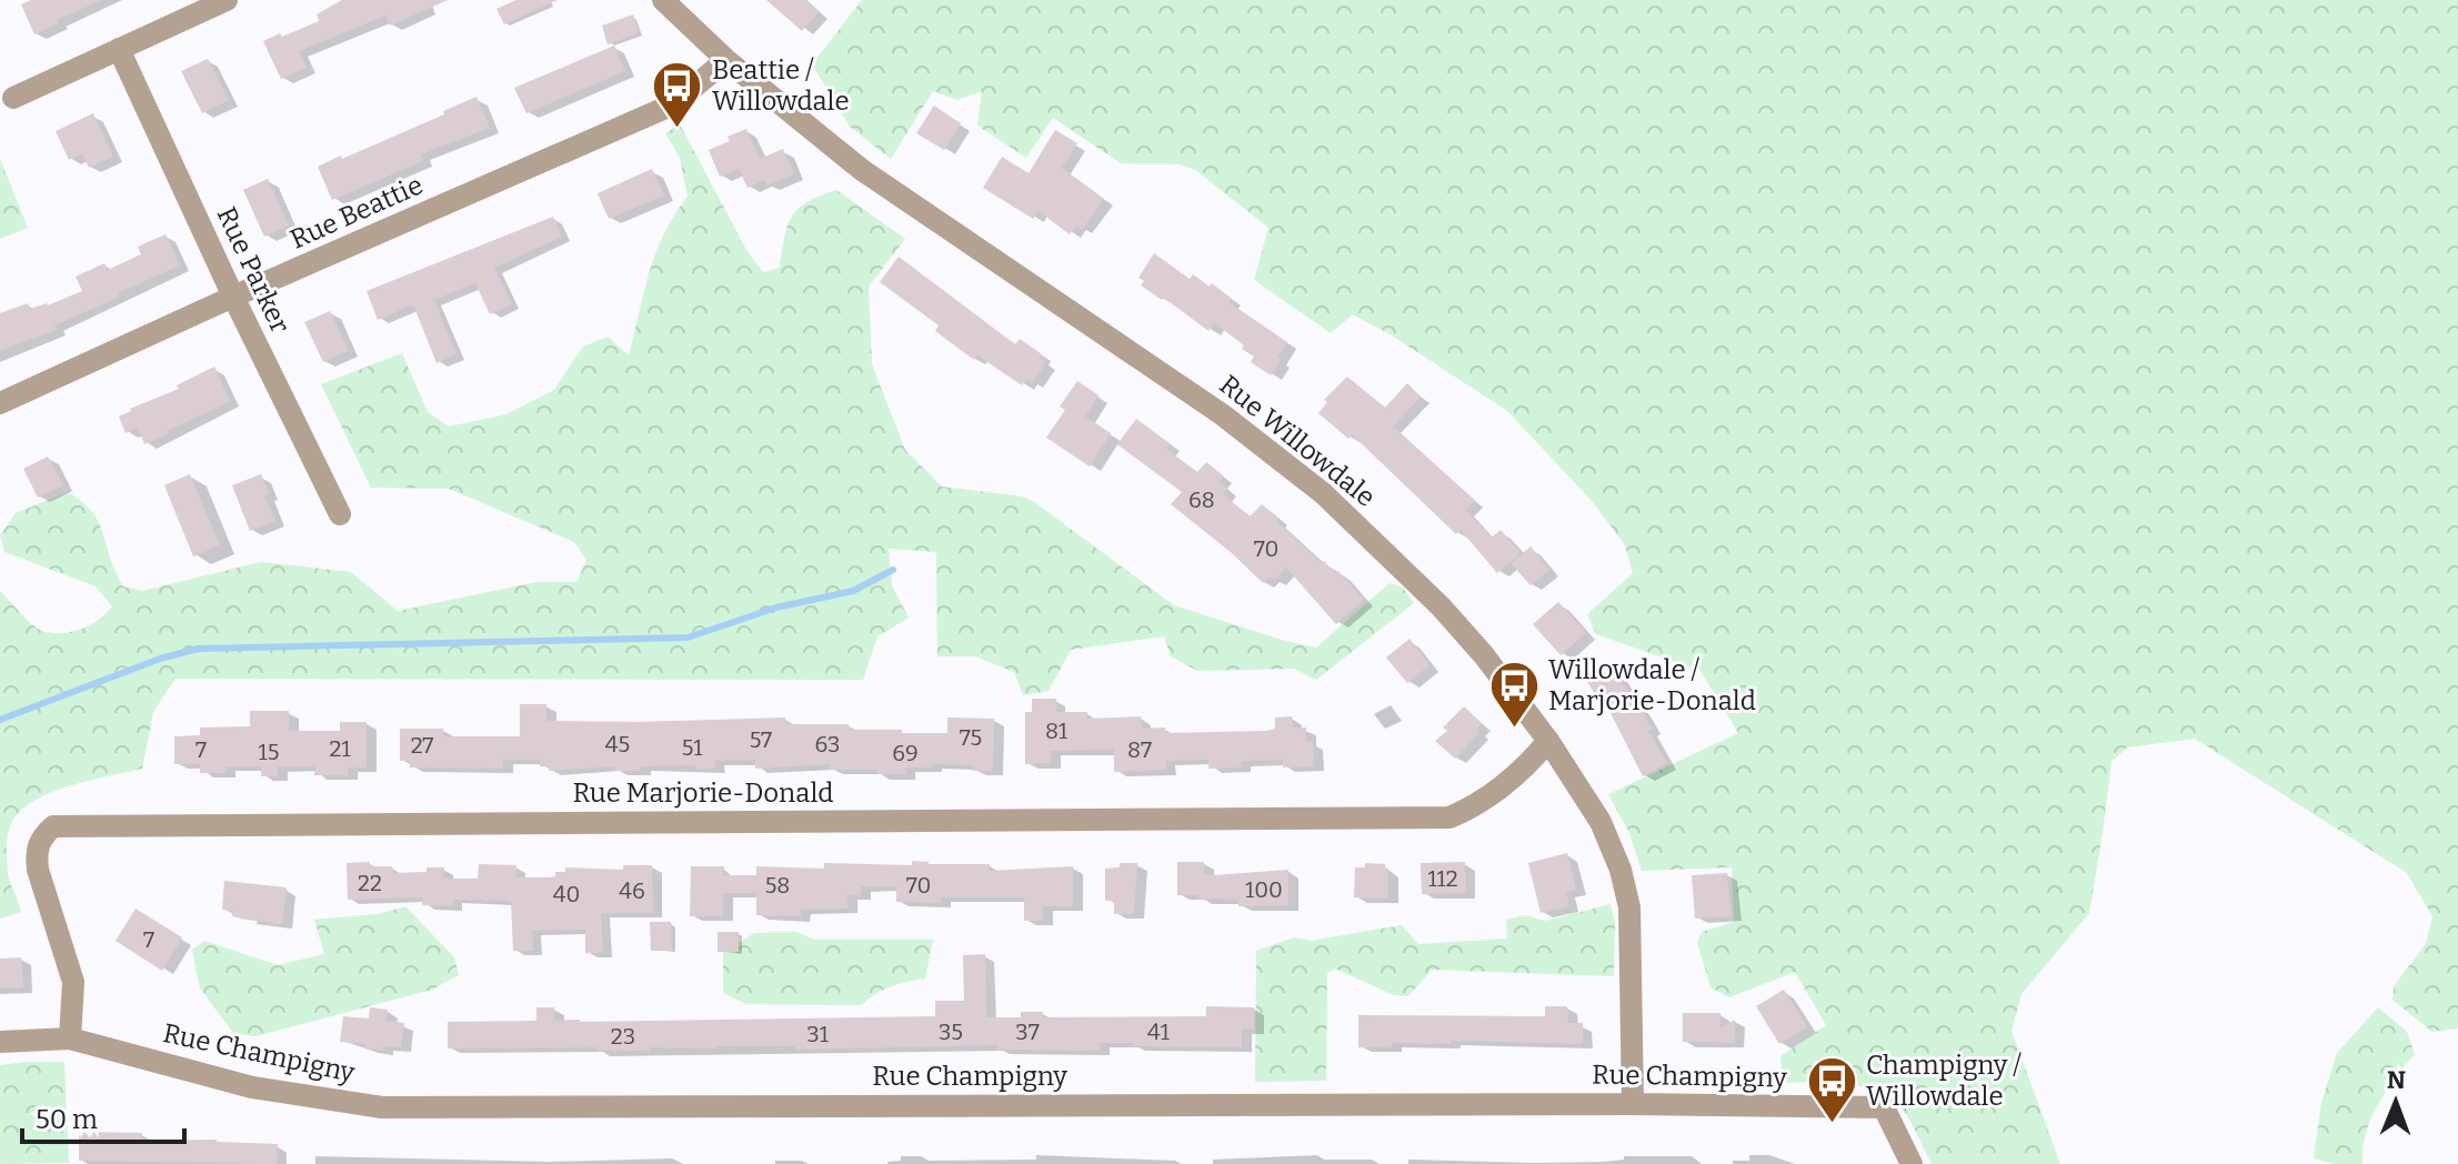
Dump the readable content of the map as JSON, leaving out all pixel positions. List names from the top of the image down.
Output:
{
  "streets": {
    "street": [
      "Rue Beattie",
      "Rue Parker",
      "Rue Willowdale",
      "Rue Marjorie-Donald",
      "Rue Champigny"
    ]
  },
  "crossings": [
    ["Rue Beattie", "Rue Parker"],
    ["Rue Beattie", "Rue Willowdale"],
    ["Rue Willowdale", "Rue Marjorie-Donald"],
    ["Rue Willowdale", "Rue Champigny"],
    ["Rue Marjorie-Donald", "Rue Champigny"]
  ],
  "places": {
    "bus stop": ["Beattie / Willowdale", "Willowdale / Marjorie-Donald", "Champigny / Willowdale"]
  },
  "house_numbers": [
    "68",
    "70",
    "81",
    "75",
    "57",
    "45",
    "63",
    "27",
    "51",
    "21",
    "7",
    "87",
    "15",
    "69",
    "112",
    "22",
    "58",
    "70",
    "100",
    "46",
    "40",
    "7",
    "35",
    "37",
    "41",
    "31",
    "23"
  ],
  "scale_bar": "50 m",
  "north": "top"
}
